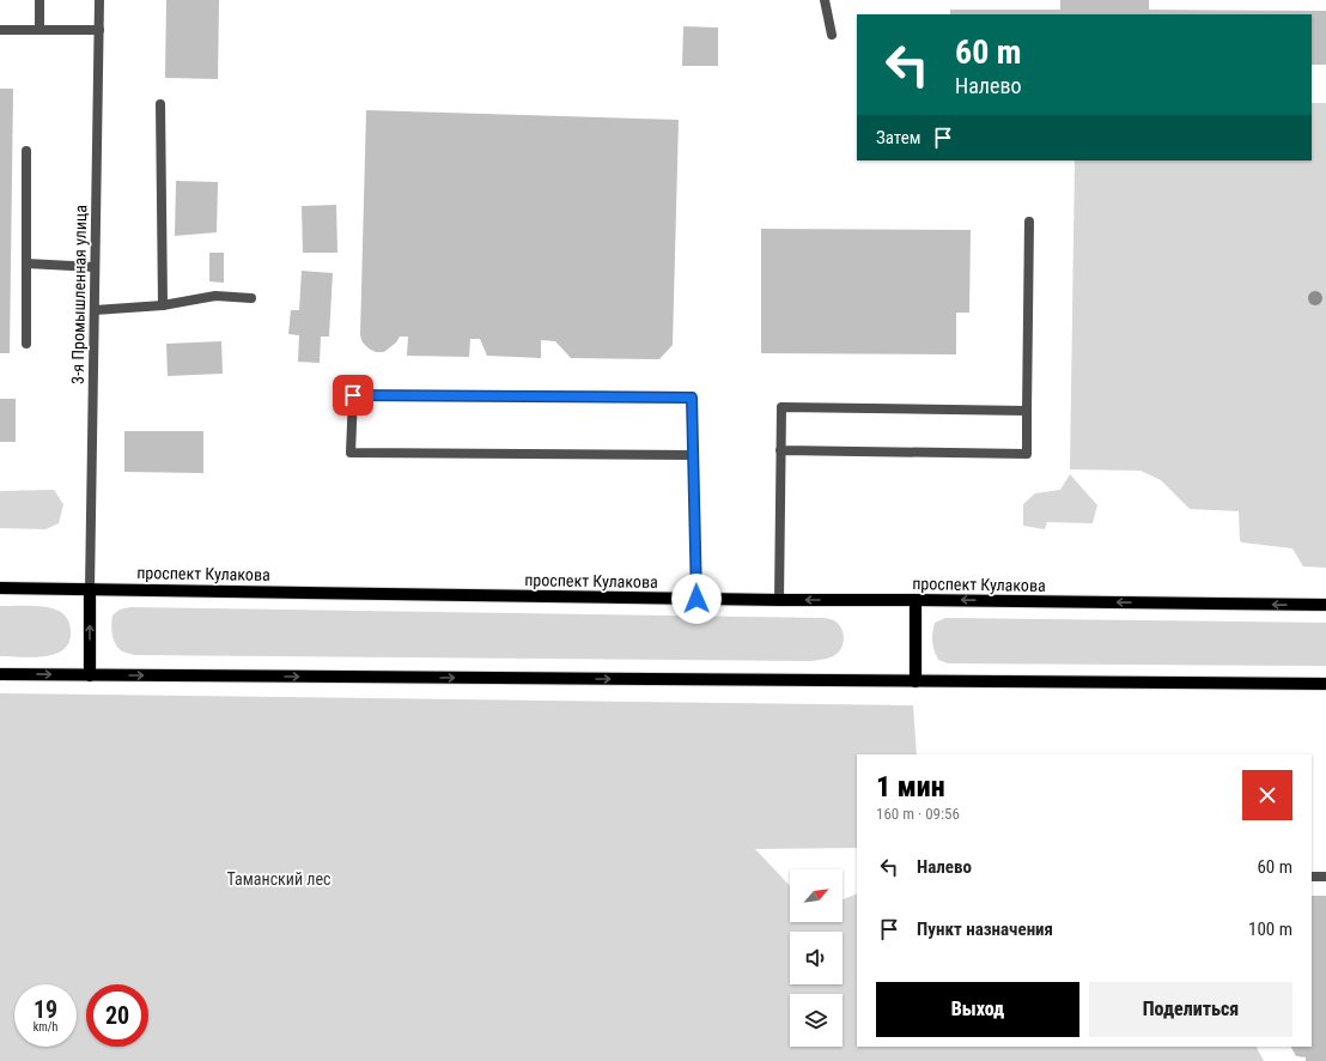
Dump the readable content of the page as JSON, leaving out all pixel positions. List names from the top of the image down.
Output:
{
  "streets": {
    "main road": ["проспект Кулакова"],
    "street": ["3-я Промышленная улица"]
  },
  "crossings": [
    ["3-я Промышленная улица", "проспект Кулакова"]
  ],
  "parks": ["Таманский лес"],
  "north": "top right",
  "page": {
    "turn": ["60 m", "Налево"],
    "then": "Затем",
    "heading": ["1 мин", "160 m · 09:56"],
    "list": [
      {
        "name": "Налево",
        "value": "60 m"
      },
      {
        "name": "Пункт назначения",
        "value": "100 m"
      }
    ],
    "buttons": ["Выход", "Поделиться"],
    "speed": "19 km/h",
    "limit": "20"
  }
}
